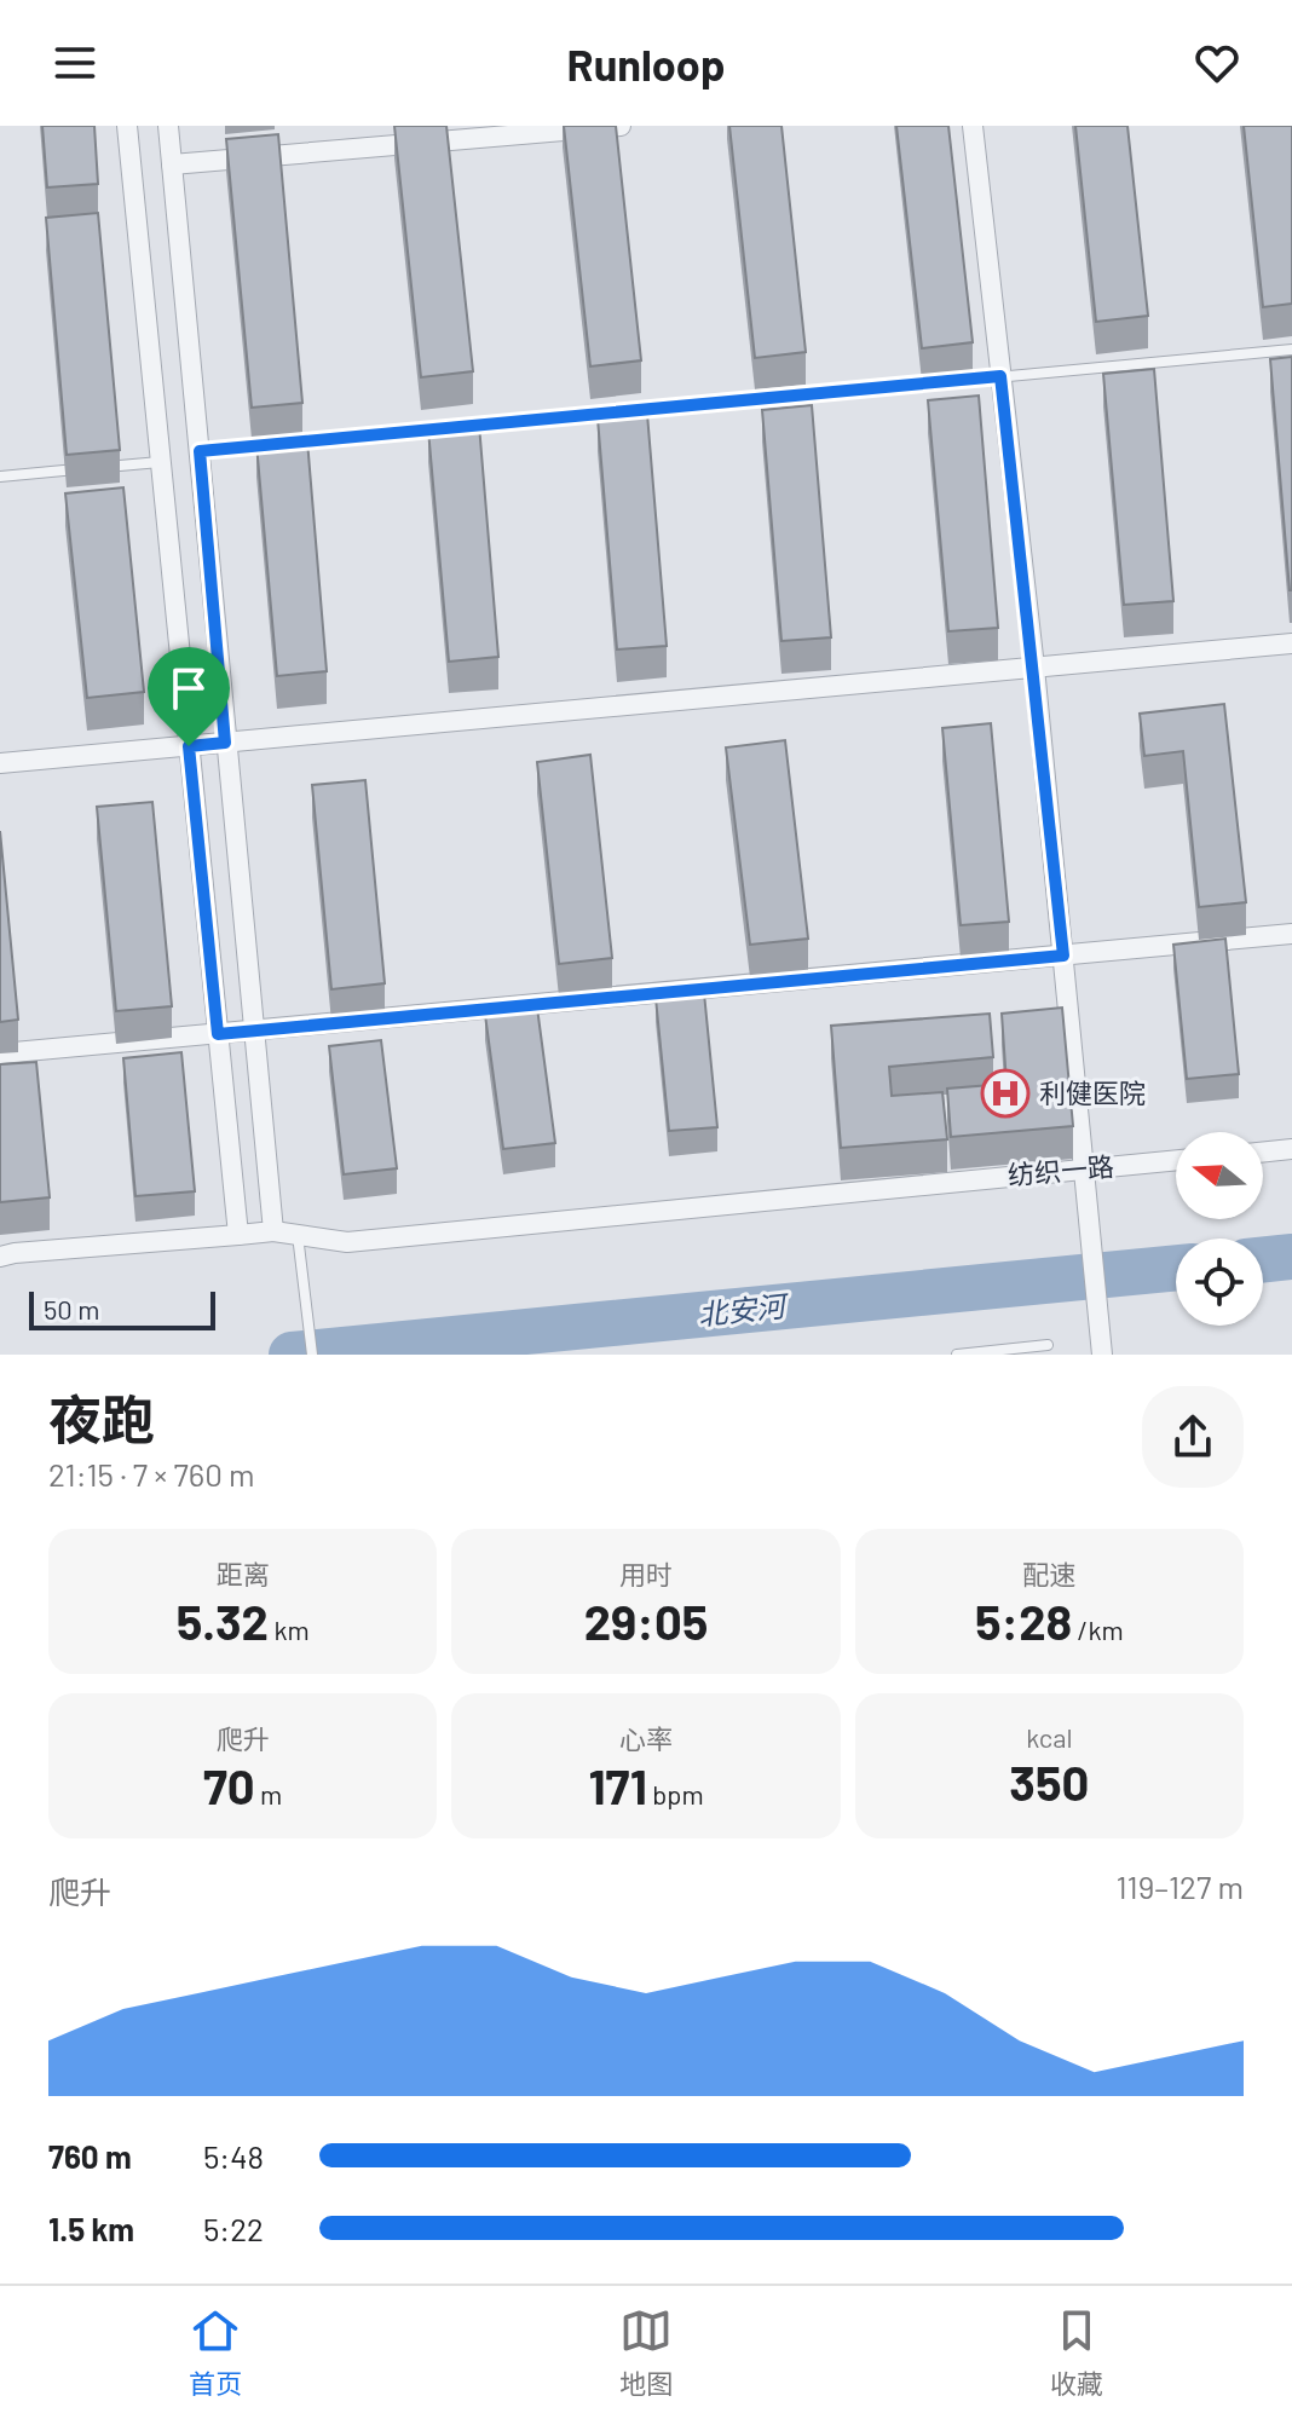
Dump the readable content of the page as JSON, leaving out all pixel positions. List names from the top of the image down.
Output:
{
  "streets": {
    "street": ["纺织一路"]
  },
  "water": ["北安河"],
  "places": {
    "hospital": ["利健医院"]
  },
  "scale_bar": "50 m",
  "north": "left",
  "page": {
    "header": "Runloop",
    "scale": "50 m",
    "heading": ["夜跑", "21:15 · 7 × 760 m"],
    "stats": [
      ["距离", "5.32 km"],
      ["用时", "29:05"],
      ["配速", "5:28 /km"],
      ["爬升", "70 m"],
      ["心率", "171 bpm"],
      ["kcal", "350"]
    ],
    "chart": ["爬升", "119–127 m"],
    "list": [
      {
        "name": "760 m",
        "note": "5:48"
      },
      {
        "name": "1.5 km",
        "note": "5:22"
      }
    ],
    "tabs": ["首页", "地图", "收藏"]
  }
}
